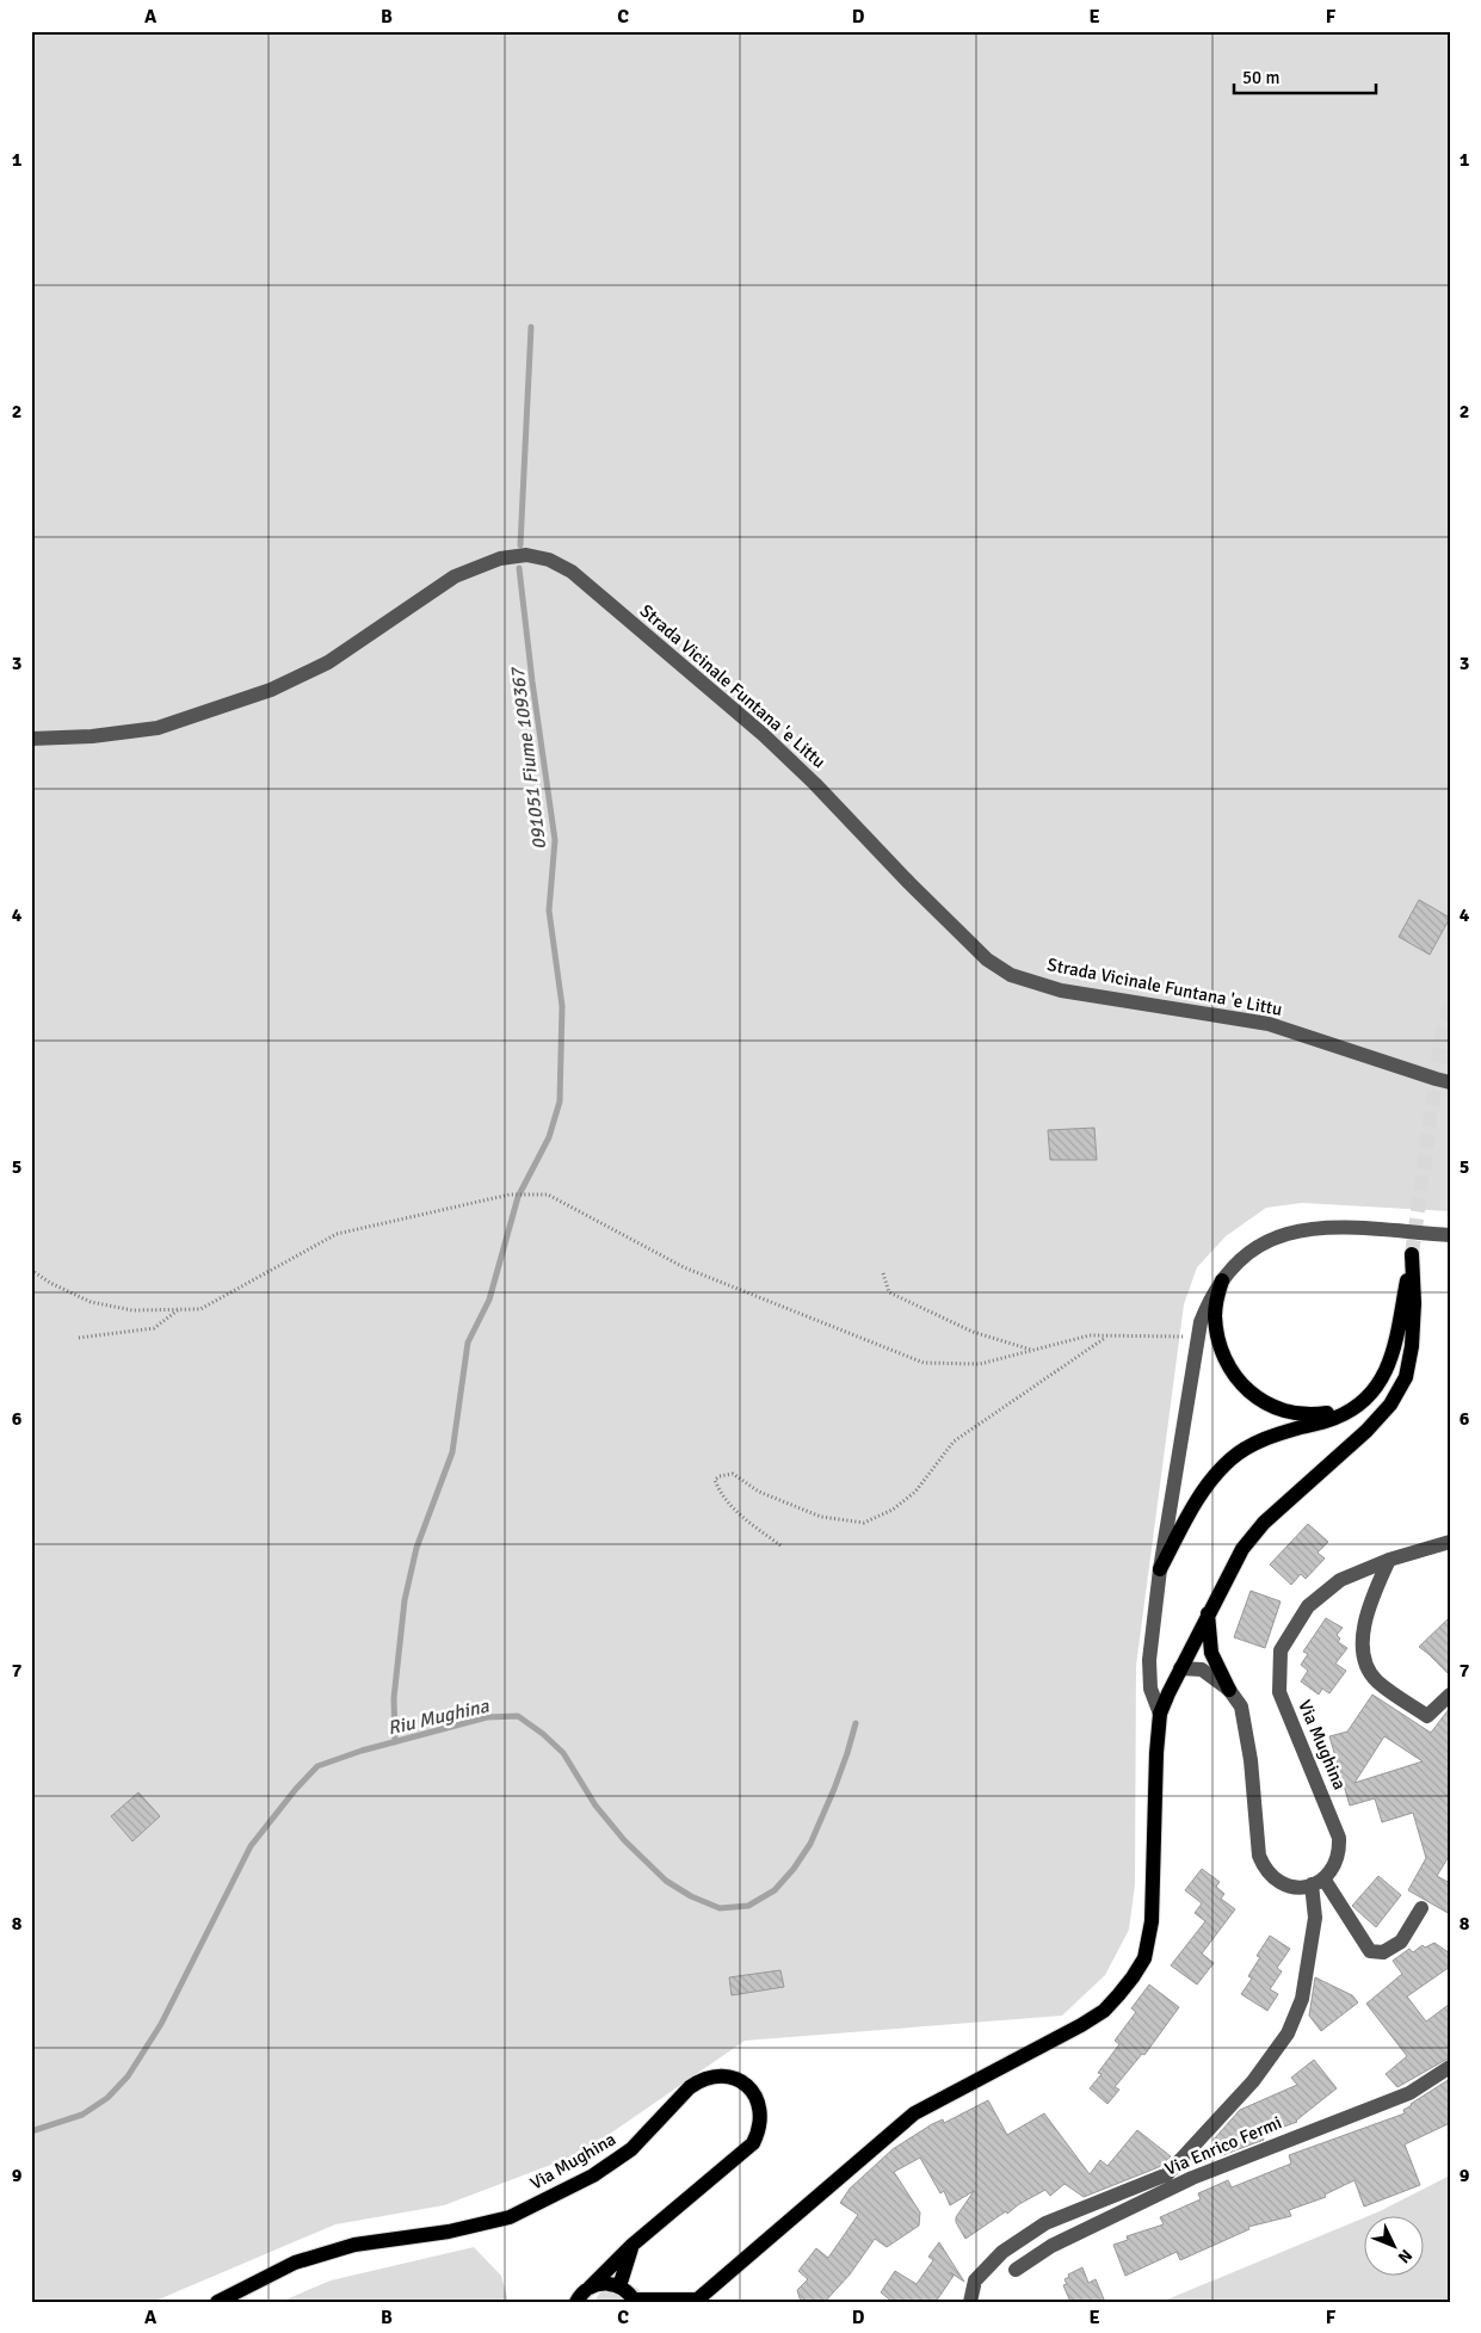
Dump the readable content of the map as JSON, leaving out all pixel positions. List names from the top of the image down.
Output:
{
  "streets": {
    "main road": ["Via Mughina"],
    "street": ["Strada Vicinale Funtana 'e Littu", "Via Enrico Fermi"]
  },
  "water": ["091051 Fiume 109367", "Riu Mughina"],
  "scale_bar": "50 m",
  "north": "bottom right",
  "grid": {
    "columns": [
      "A",
      "B",
      "C",
      "D",
      "E",
      "F"
    ],
    "rows": [
      "1",
      "2",
      "3",
      "4",
      "5",
      "6",
      "7",
      "8",
      "9"
    ]
  }
}
